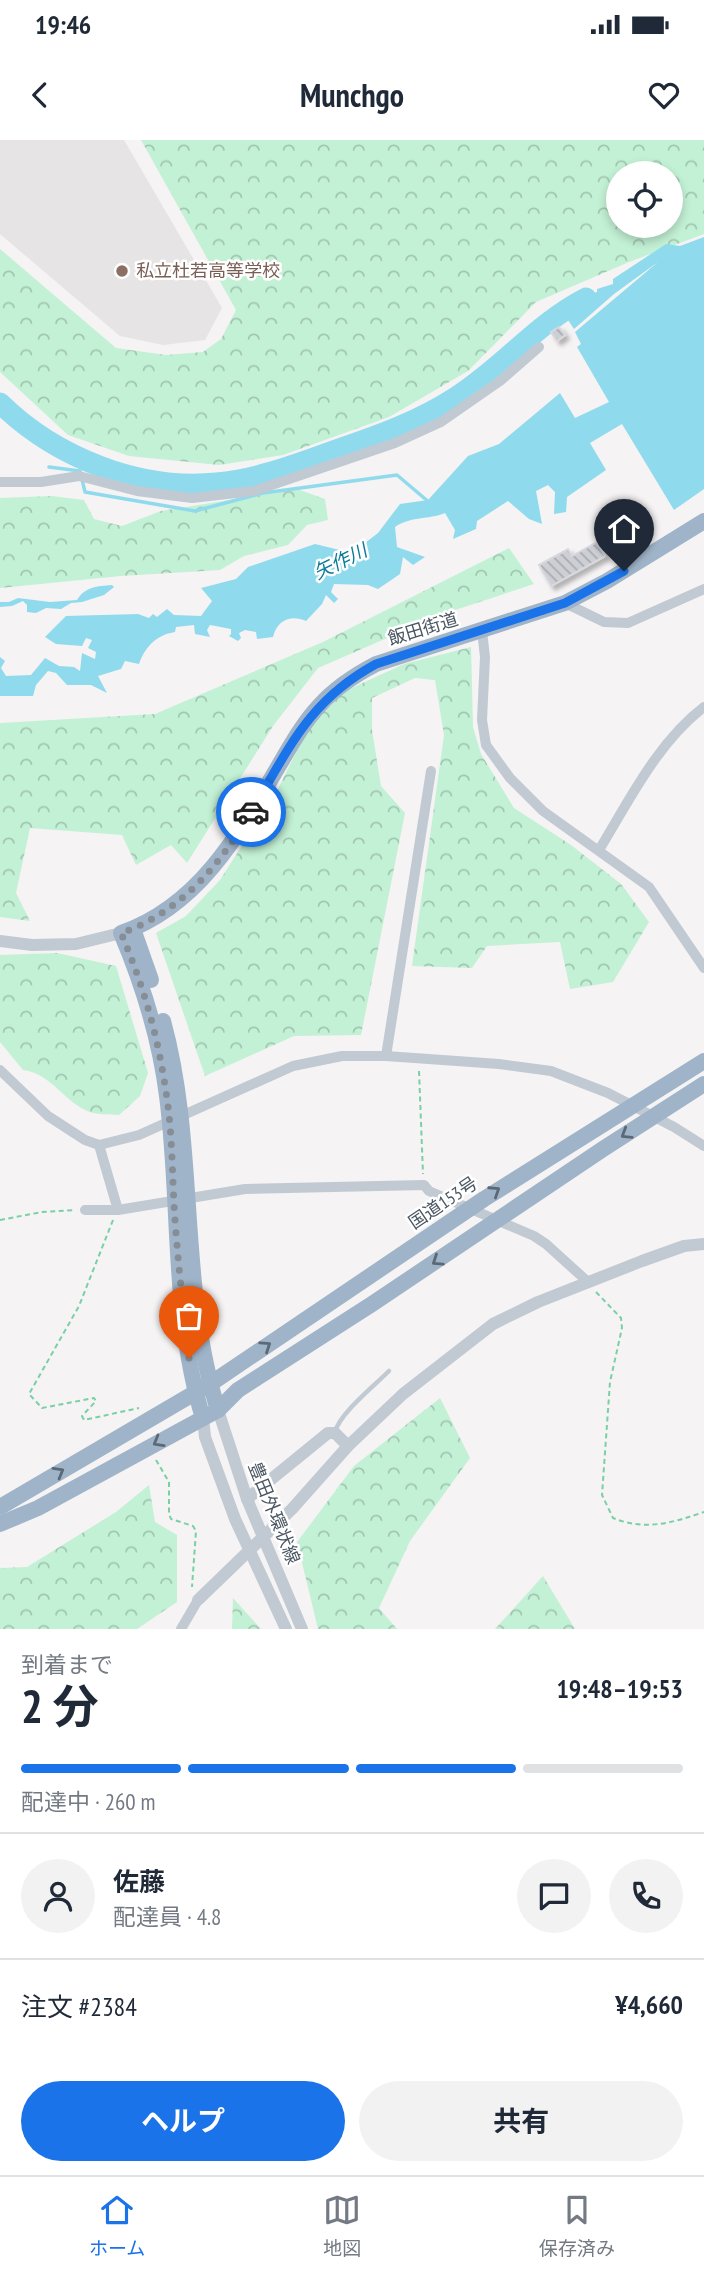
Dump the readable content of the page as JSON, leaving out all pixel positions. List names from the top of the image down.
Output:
{
  "streets": {
    "highway": ["飯田街道", "国道153号"],
    "street": ["豊田外環状線"]
  },
  "water": ["矢作川"],
  "places": ["私立杜若高等学校"],
  "page": {
    "status": "19:46",
    "header": "Munchgo",
    "heading": ["2 分", "到着まで", "19:48–19:53"],
    "panel": [
      "佐藤",
      "配達員 · 4.8",
      "注文 #2384",
      "¥4,660"
    ],
    "bar": "配達中 · 260 m",
    "buttons": ["ヘルプ", "共有"],
    "tabs": ["ホーム", "地図", "保存済み"]
  }
}
